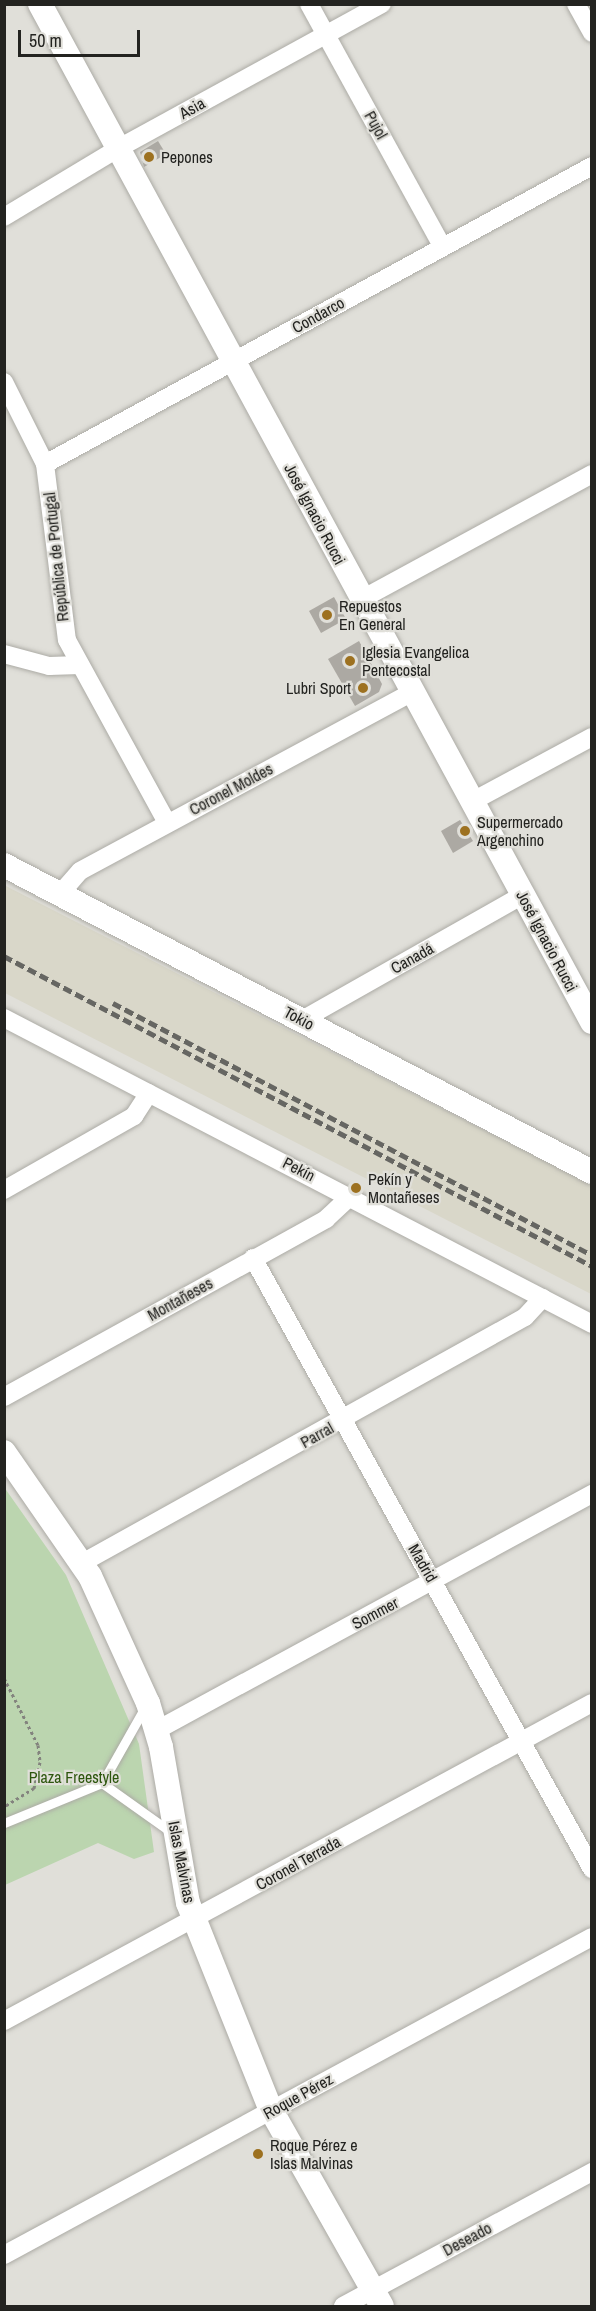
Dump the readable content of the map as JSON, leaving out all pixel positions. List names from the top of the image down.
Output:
{
  "streets": {
    "street": [
      "Asia",
      "Pujol",
      "Condarco",
      "José Ignacio Rucci",
      "República de Portugal",
      "Coronel Moldes",
      "Canadá",
      "Tokio",
      "Pekín",
      "Montañeses",
      "Parral",
      "Madrid",
      "Sommer",
      "Islas Malvinas",
      "Coronel Terrada",
      "Roque Pérez",
      "Deseado"
    ]
  },
  "crossings": [
    ["Asia", "Pujol"],
    ["Asia", "José Ignacio Rucci"],
    ["Pujol", "Condarco"],
    ["Condarco", "José Ignacio Rucci"],
    ["Condarco", "República de Portugal"],
    ["José Ignacio Rucci", "Coronel Moldes"],
    ["José Ignacio Rucci", "Canadá"],
    ["República de Portugal", "Coronel Moldes"],
    ["Coronel Moldes", "Tokio"],
    ["Canadá", "Tokio"],
    ["Pekín", "Montañeses"],
    ["Pekín", "Parral"],
    ["Montañeses", "Madrid"],
    ["Parral", "Madrid"],
    ["Parral", "Islas Malvinas"],
    ["Madrid", "Sommer"],
    ["Madrid", "Coronel Terrada"],
    ["Sommer", "Islas Malvinas"],
    ["Islas Malvinas", "Coronel Terrada"],
    ["Islas Malvinas", "Roque Pérez"],
    ["Islas Malvinas", "Deseado"]
  ],
  "parks": ["Plaza Freestyle"],
  "places": [
    "Pepones",
    "Repuestos En General",
    "Iglesia Evangelica Pentecostal",
    "Lubri Sport",
    "Supermercado Argenchino",
    "Pekín y Montañeses",
    "Roque Pérez e Islas Malvinas"
  ],
  "scale_bar": "50 m"
}
